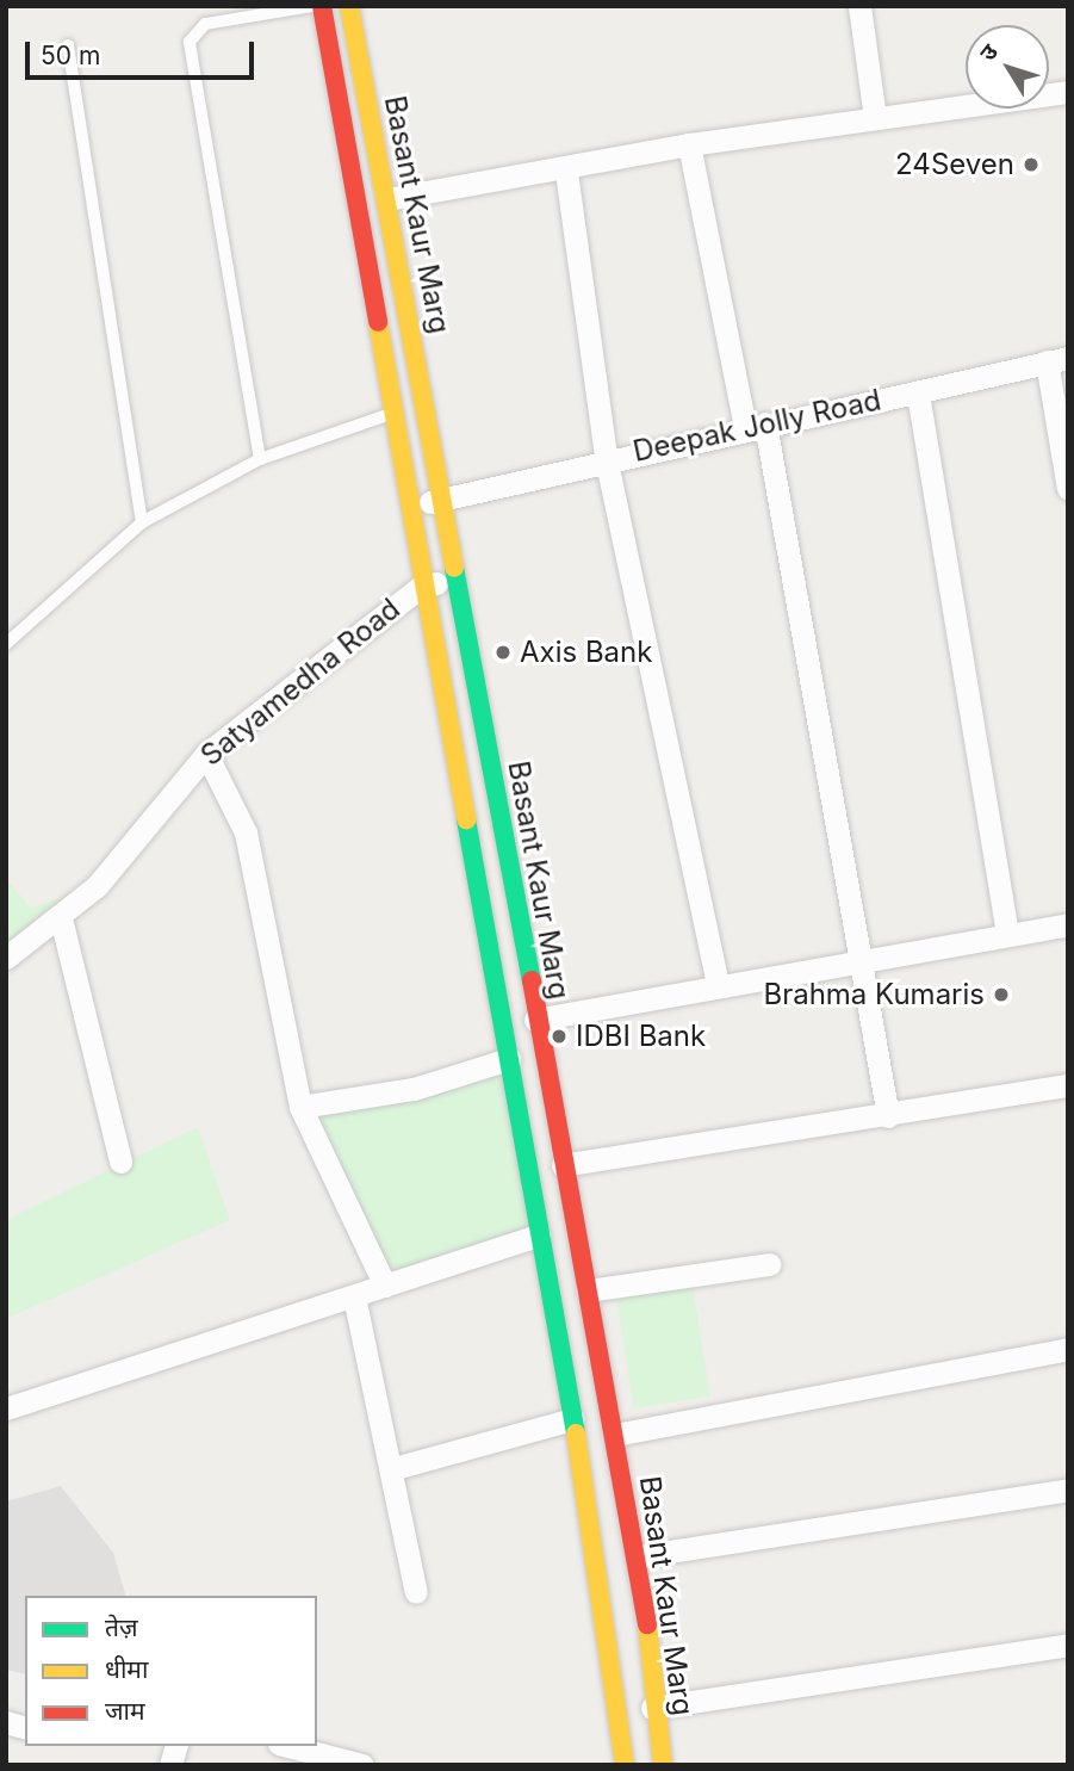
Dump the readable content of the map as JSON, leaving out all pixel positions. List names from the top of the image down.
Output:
{
  "streets": {
    "main road": ["Basant Kaur Marg"],
    "street": ["Deepak Jolly Road", "Satyamedha Road"]
  },
  "crossings": [
    ["Basant Kaur Marg", "Deepak Jolly Road"],
    ["Basant Kaur Marg", "Satyamedha Road"]
  ],
  "places": [
    "24Seven",
    "Axis Bank",
    "Brahma Kumaris",
    "IDBI Bank"
  ],
  "legend": ["तेज़", "धीमा", "जाम"],
  "scale_bar": "50 m",
  "north": "top left"
}
